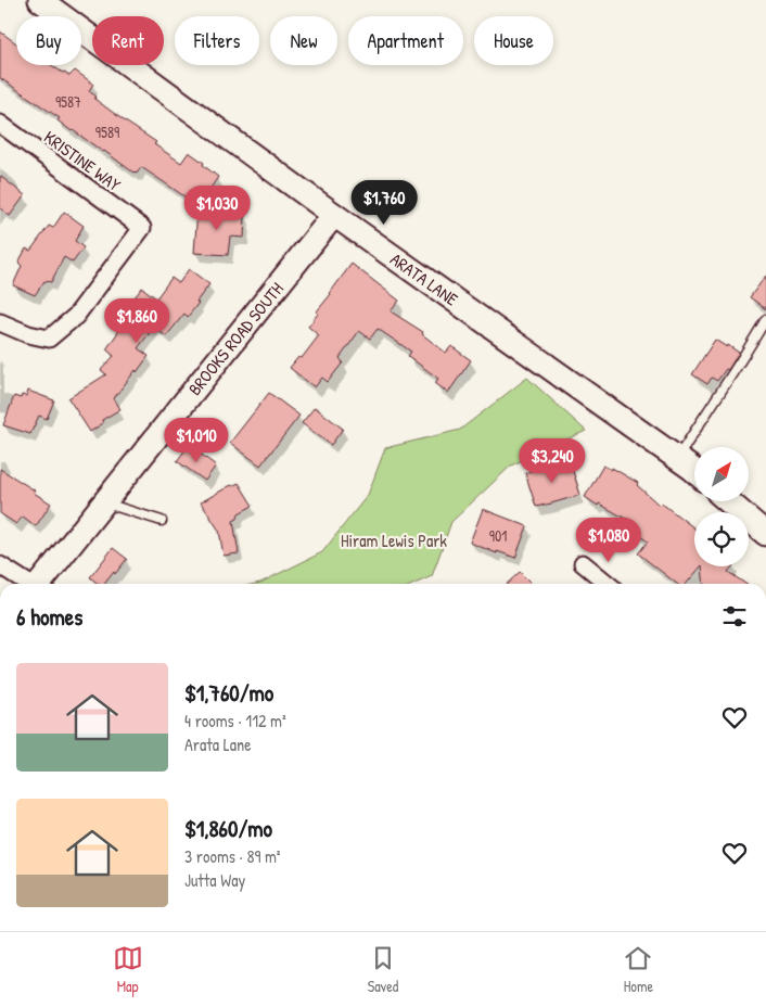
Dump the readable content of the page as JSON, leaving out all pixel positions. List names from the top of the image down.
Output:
{
  "streets": {
    "street": ["KRISTINE WAY", "ARATA LANE", "BROOKS ROAD SOUTH"]
  },
  "crossings": [
    ["ARATA LANE", "BROOKS ROAD SOUTH"]
  ],
  "parks": ["Hiram Lewis Park"],
  "house_numbers": ["9587", "9589", "901"],
  "north": "top right",
  "page": {
    "chip": [
      "Buy",
      "Rent",
      "Filters",
      "New",
      "Apartment",
      "House"
    ],
    "price": [
      "$1,760",
      "$1,030",
      "$1,860",
      "$1,010",
      "$3,240",
      "$1,080"
    ],
    "heading": "6 homes",
    "list": [
      {
        "name": "$1,760/mo",
        "note": "4 rooms · 112 m² · Arata Lane"
      },
      {
        "name": "$1,860/mo",
        "note": "3 rooms · 89 m² · Jutta Way"
      }
    ],
    "tabs": ["Map", "Saved", "Home"]
  }
}
